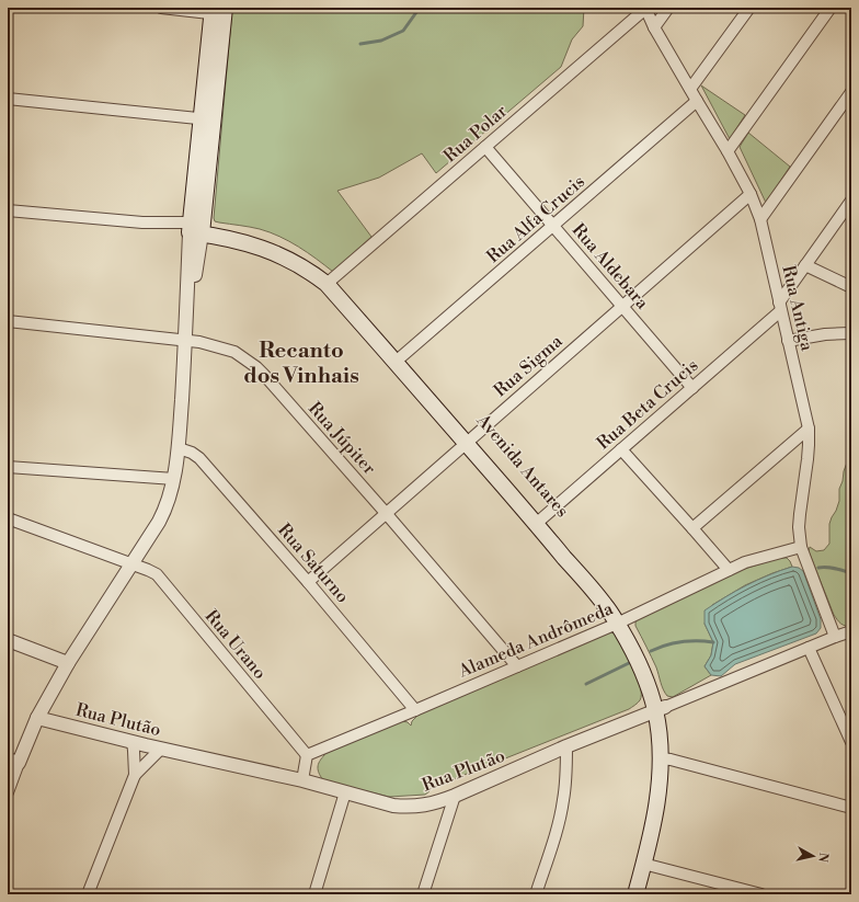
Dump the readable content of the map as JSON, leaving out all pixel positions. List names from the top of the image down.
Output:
{
  "streets": {
    "main road": ["Avenida Antares"],
    "street": [
      "Rua Polar",
      "Rua Alfa Crucis",
      "Rua Aldebara",
      "Rua Antiga",
      "Rua Sigma",
      "Rua Beta Crucis",
      "Rua Júpiter",
      "Rua Saturno",
      "Alameda Andrômeda",
      "Rua Urano",
      "Rua Plutão"
    ]
  },
  "crossings": [
    ["Rua Polar", "Rua Aldebara"],
    ["Rua Polar", "Rua Antiga"],
    ["Rua Polar", "Avenida Antares"],
    ["Rua Alfa Crucis", "Rua Aldebara"],
    ["Rua Alfa Crucis", "Rua Antiga"],
    ["Rua Alfa Crucis", "Avenida Antares"],
    ["Rua Aldebara", "Rua Sigma"],
    ["Rua Aldebara", "Rua Beta Crucis"],
    ["Rua Antiga", "Rua Sigma"],
    ["Rua Antiga", "Rua Beta Crucis"],
    ["Rua Antiga", "Alameda Andrômeda"],
    ["Rua Antiga", "Rua Plutão"],
    ["Rua Sigma", "Rua Júpiter"],
    ["Rua Sigma", "Avenida Antares"],
    ["Rua Sigma", "Rua Saturno"],
    ["Rua Beta Crucis", "Avenida Antares"],
    ["Rua Júpiter", "Alameda Andrômeda"],
    ["Avenida Antares", "Alameda Andrômeda"],
    ["Avenida Antares", "Rua Plutão"],
    ["Rua Saturno", "Alameda Andrômeda"],
    ["Alameda Andrômeda", "Rua Urano"]
  ],
  "districts": ["Recanto dos Vinhais"],
  "north": "right"
}
